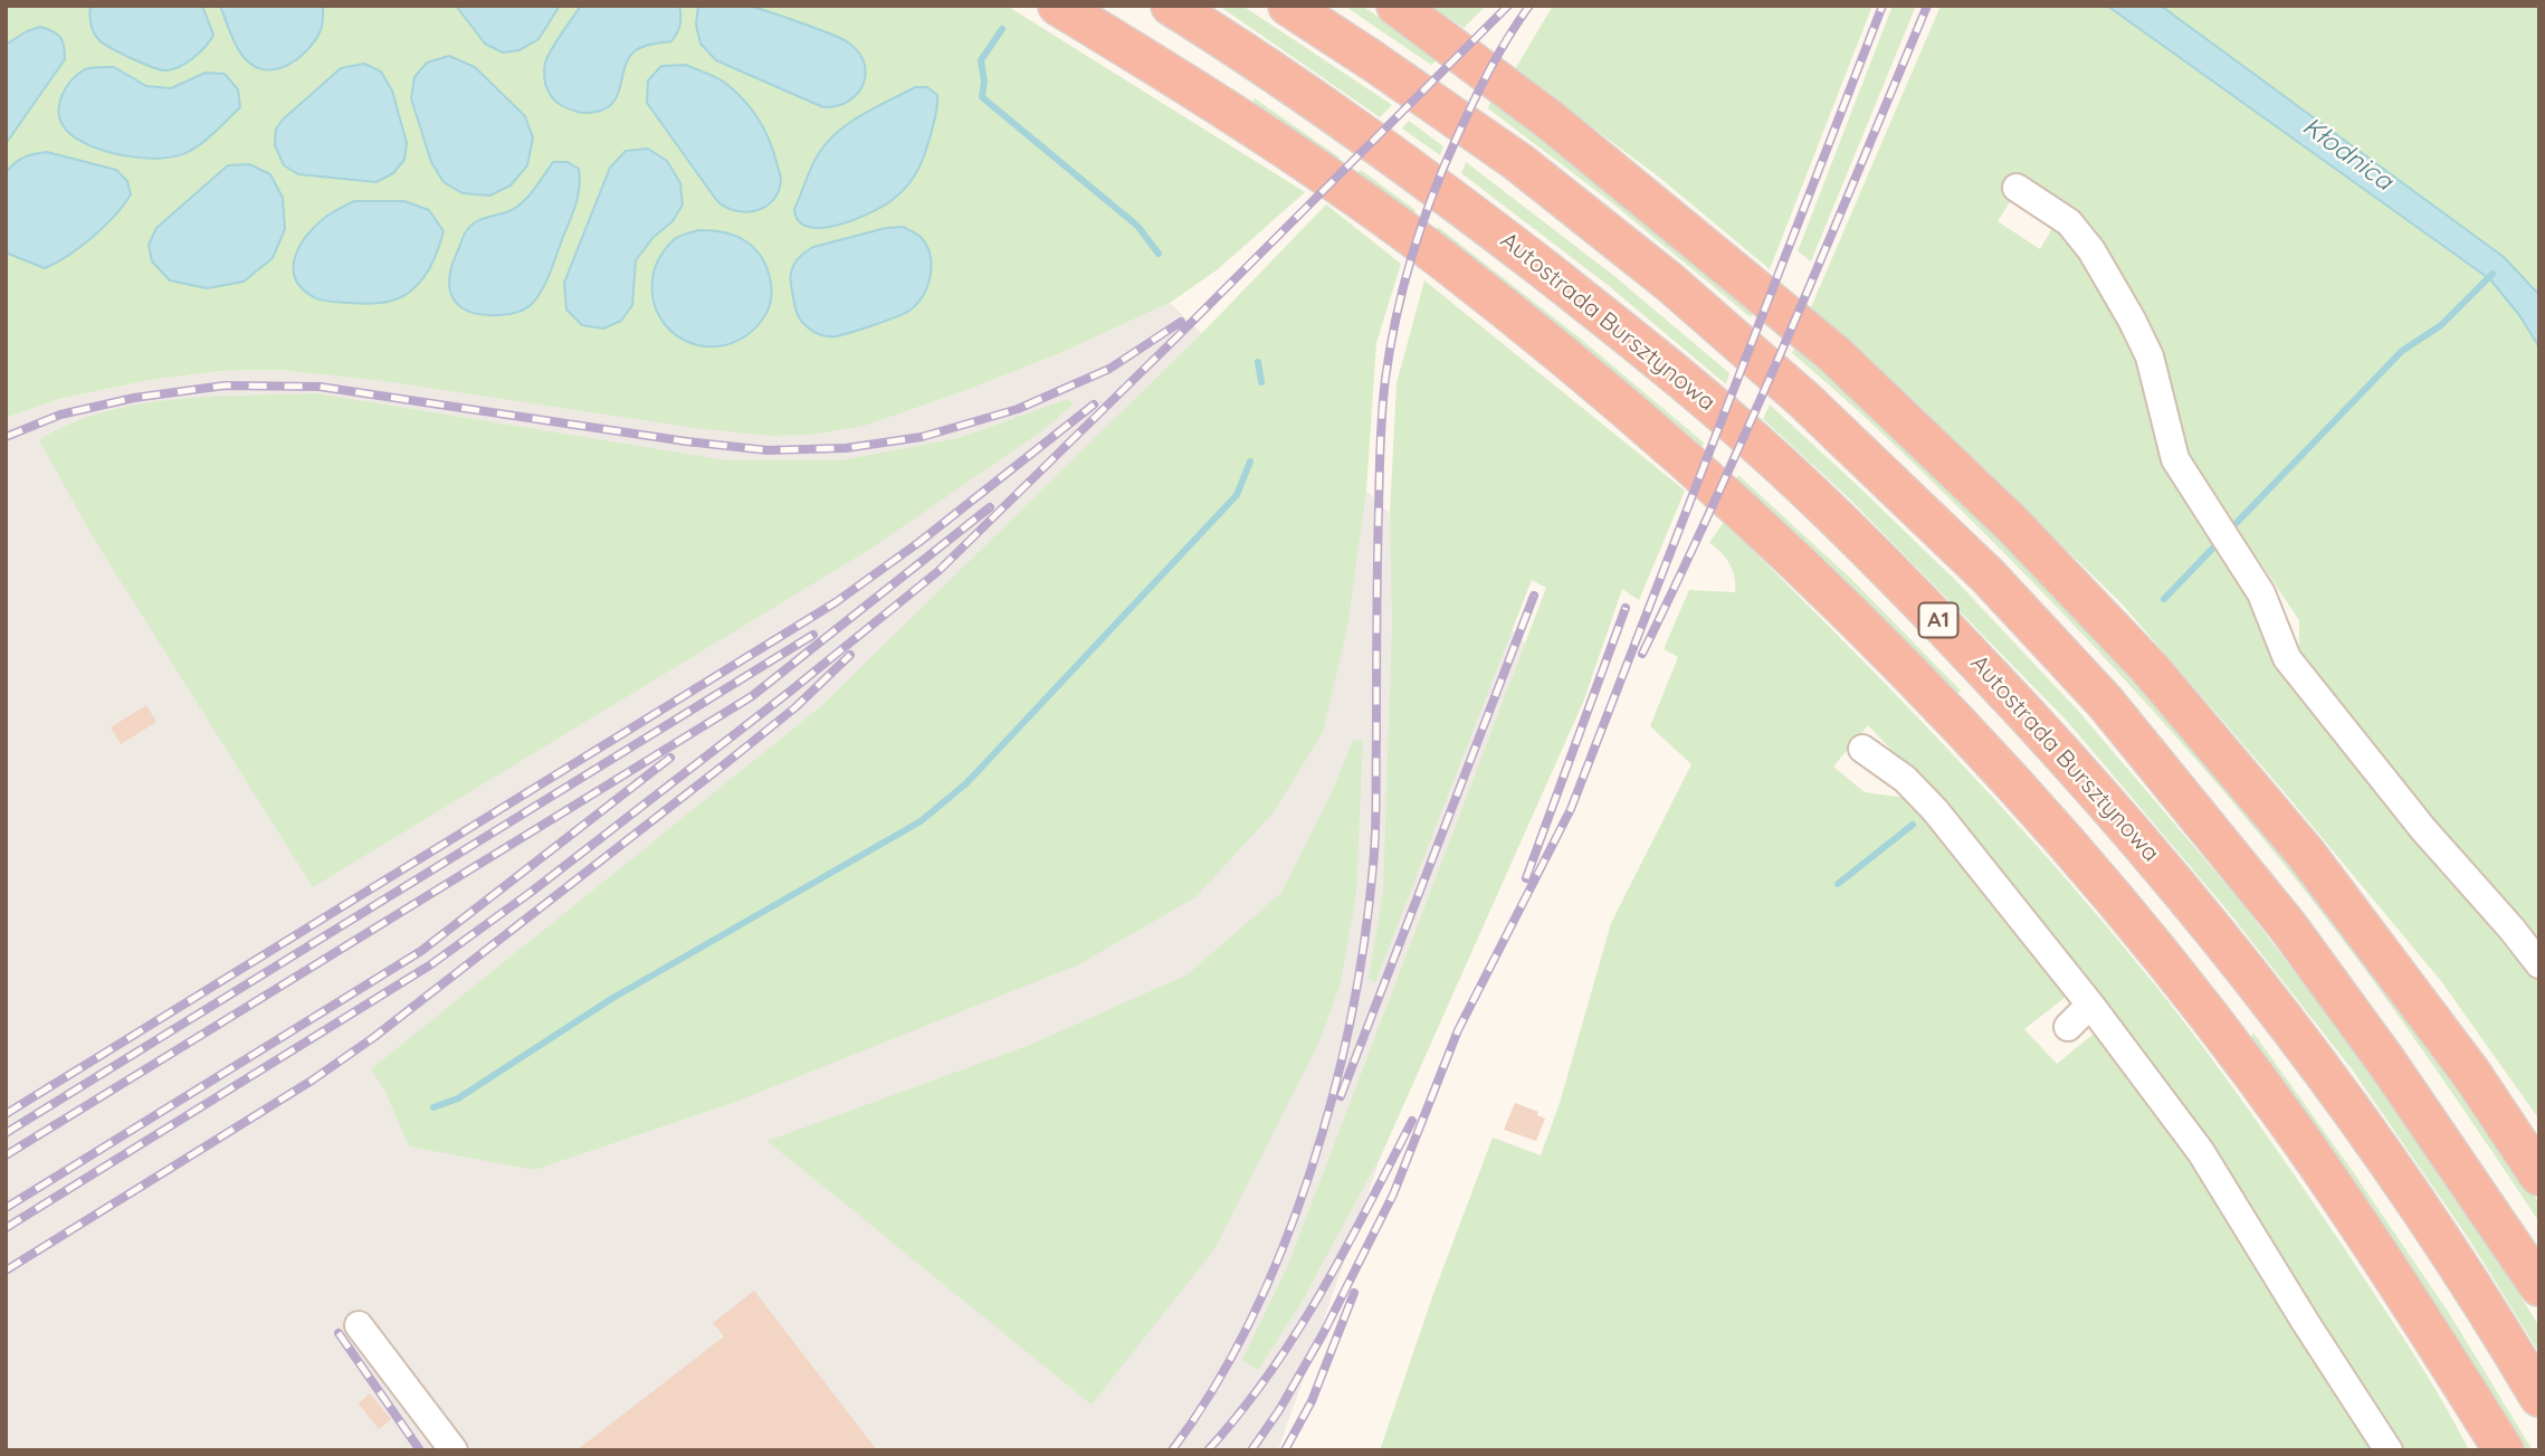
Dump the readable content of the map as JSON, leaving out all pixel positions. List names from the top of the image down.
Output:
{
  "streets": {
    "highway": ["Autostrada Bursztynowa", "A1"]
  },
  "water": ["Kłodnica"]
}
